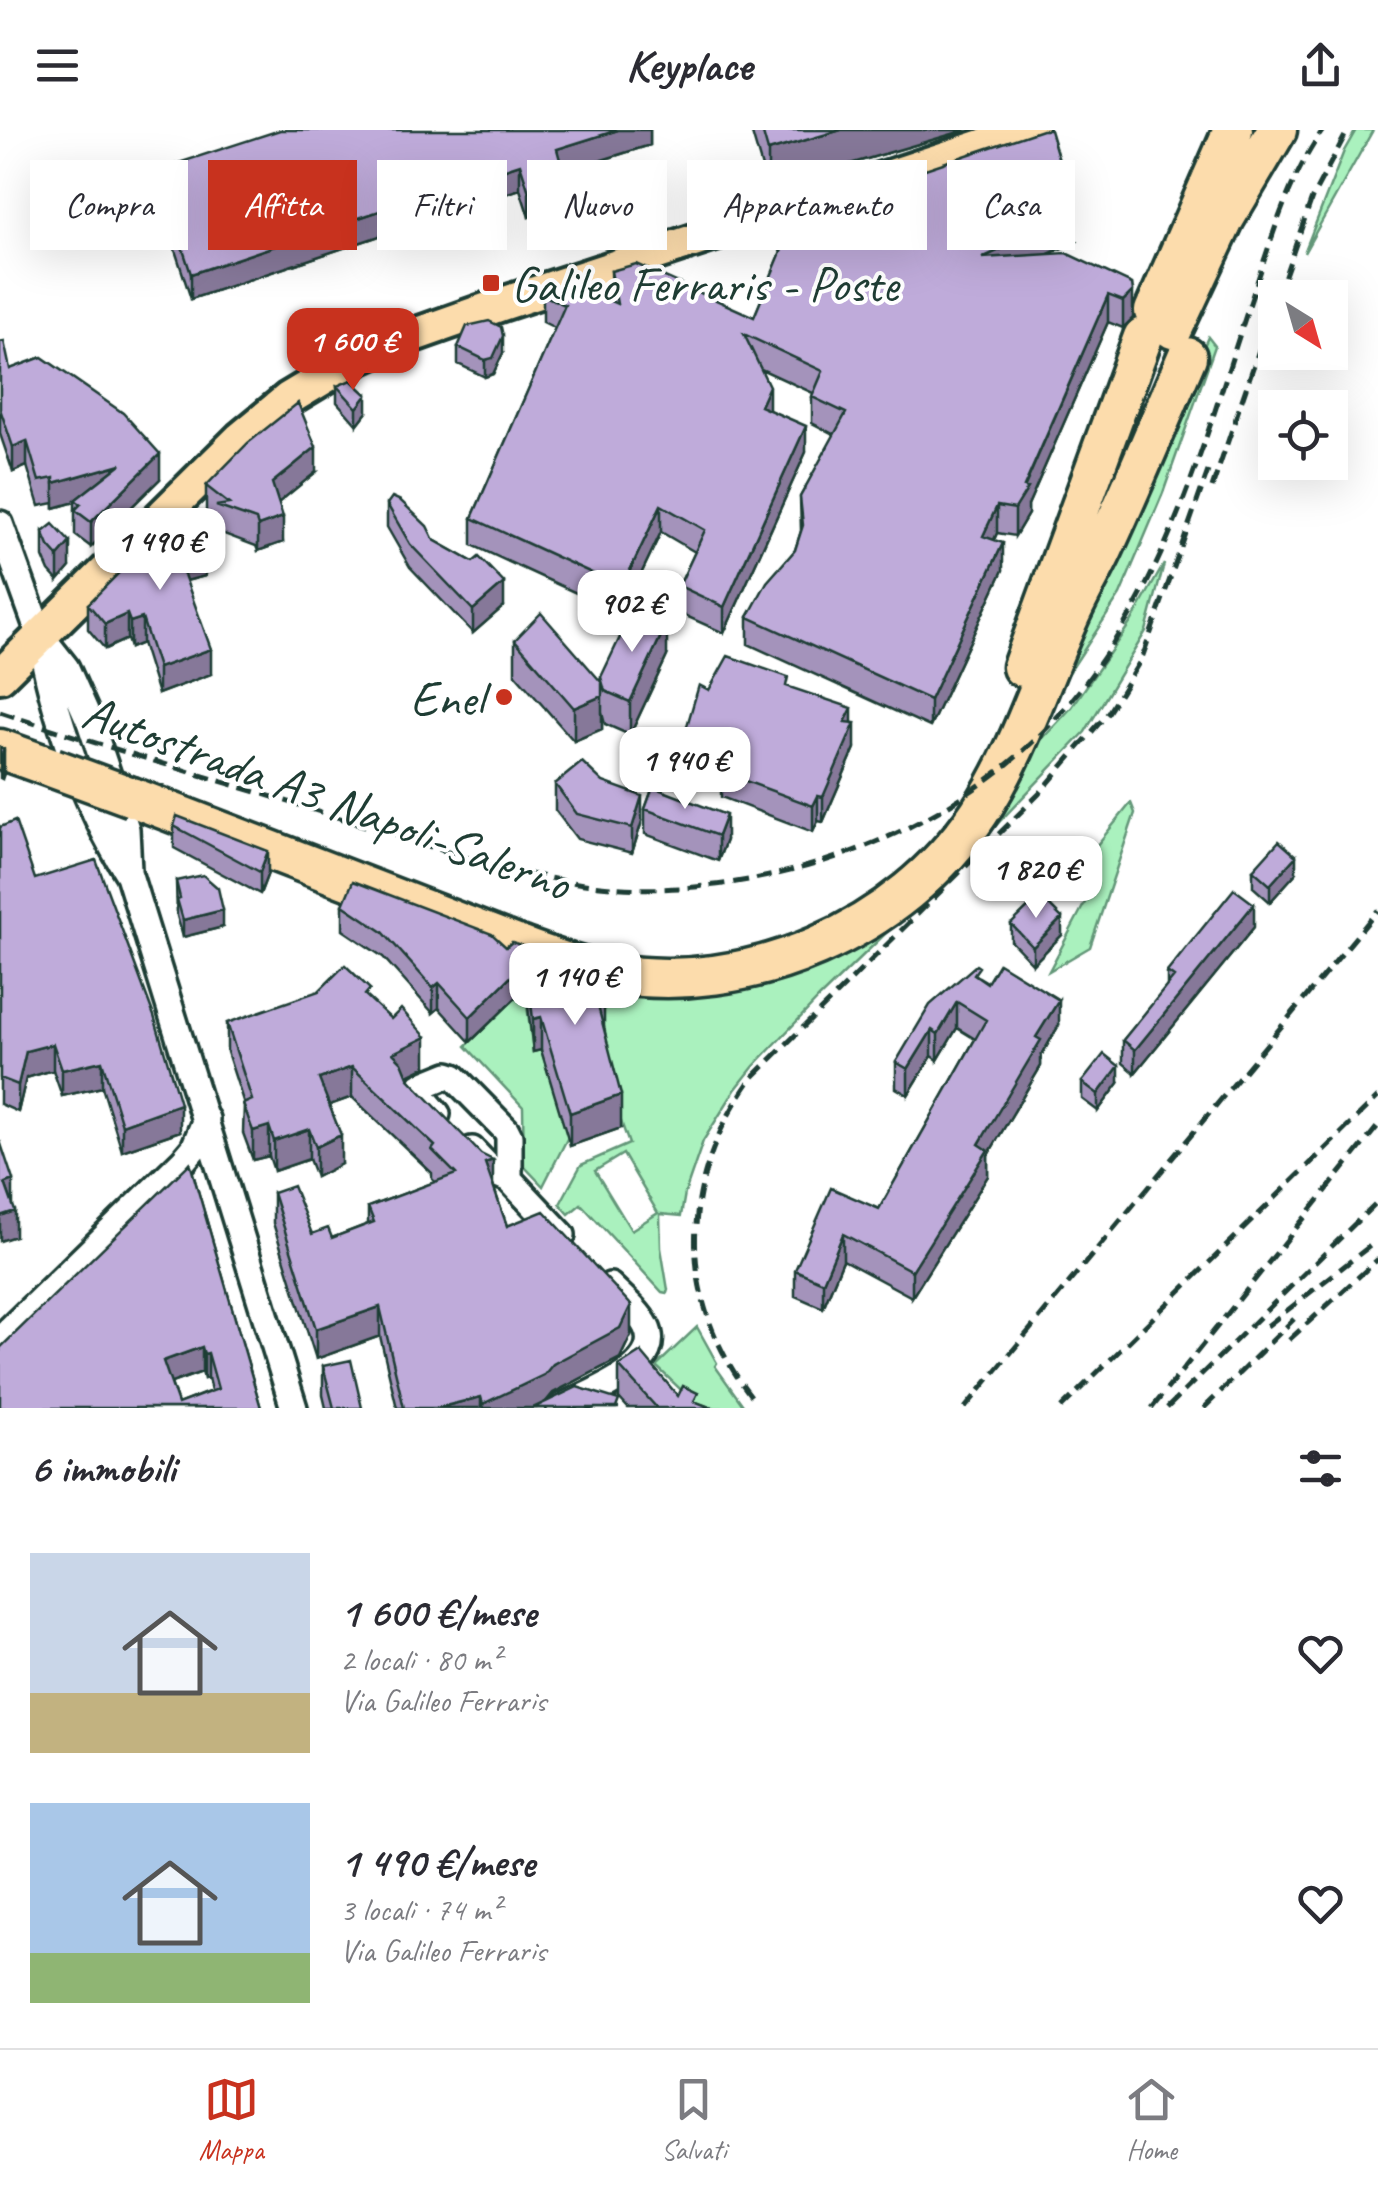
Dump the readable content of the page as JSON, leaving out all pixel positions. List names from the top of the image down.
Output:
{
  "streets": {
    "highway": ["Autostrada A3 Napoli-Salerno"]
  },
  "places": {
    "transit": ["Galileo Ferraris - Poste"],
    "other": ["Enel"]
  },
  "north": "bottom right",
  "page": {
    "header": "Keyplace",
    "chip": [
      "Compra",
      "Affitta",
      "Filtri",
      "Nuovo",
      "Appartamento",
      "Casa"
    ],
    "price": [
      "1 600 €",
      "1 490 €",
      "902 €",
      "1 940 €",
      "1 820 €",
      "1 140 €"
    ],
    "heading": "6 immobili",
    "list": [
      {
        "name": "1 600 €/mese",
        "note": "2 locali · 80 m² · Via Galileo Ferraris"
      },
      {
        "name": "1 490 €/mese",
        "note": "3 locali · 74 m² · Via Galileo Ferraris"
      }
    ],
    "tabs": ["Mappa", "Salvati", "Home"]
  }
}
